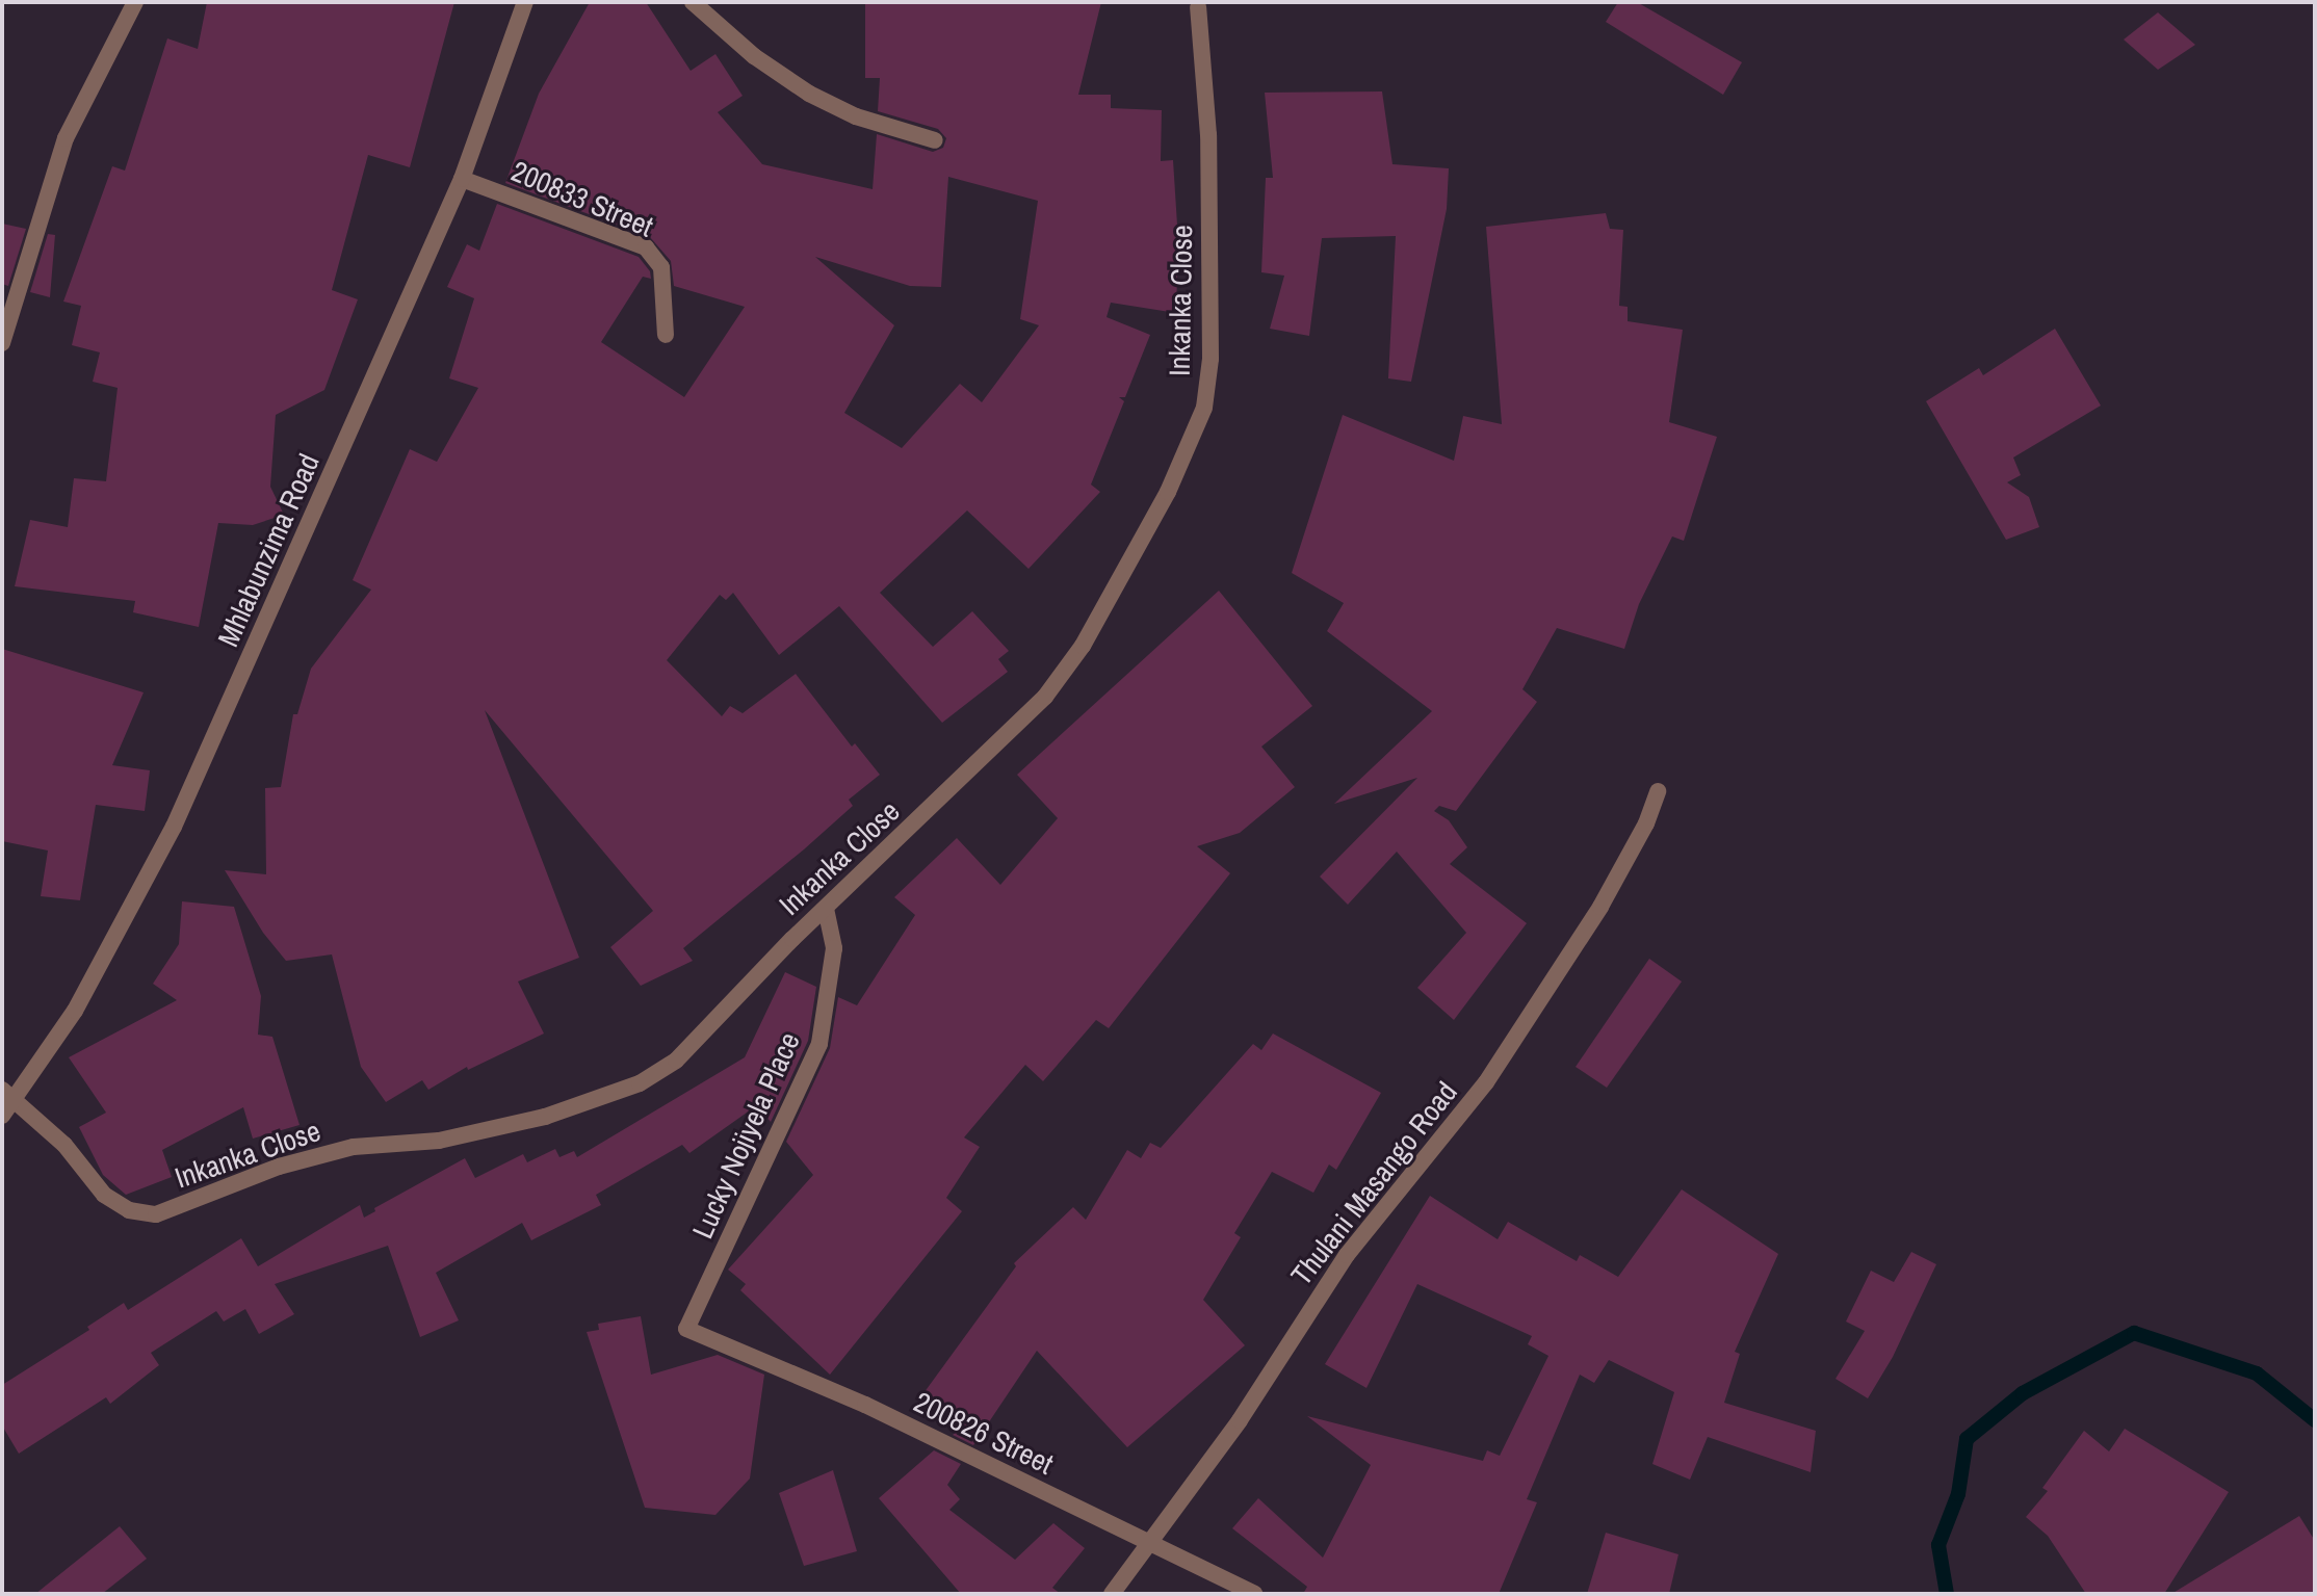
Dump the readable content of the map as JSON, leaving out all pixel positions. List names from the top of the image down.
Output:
{
  "streets": {
    "street": [
      "200833 Street",
      "Inkanka Close",
      "Mhlabunzima Road",
      "Lucky Nojiyela Place",
      "Thulani Masango Road",
      "200826 Street"
    ]
  },
  "crossings": [
    ["200833 Street", "Mhlabunzima Road"],
    ["Inkanka Close", "Mhlabunzima Road"],
    ["Inkanka Close", "Lucky Nojiyela Place"],
    ["Lucky Nojiyela Place", "200826 Street"],
    ["Thulani Masango Road", "200826 Street"]
  ]
}
